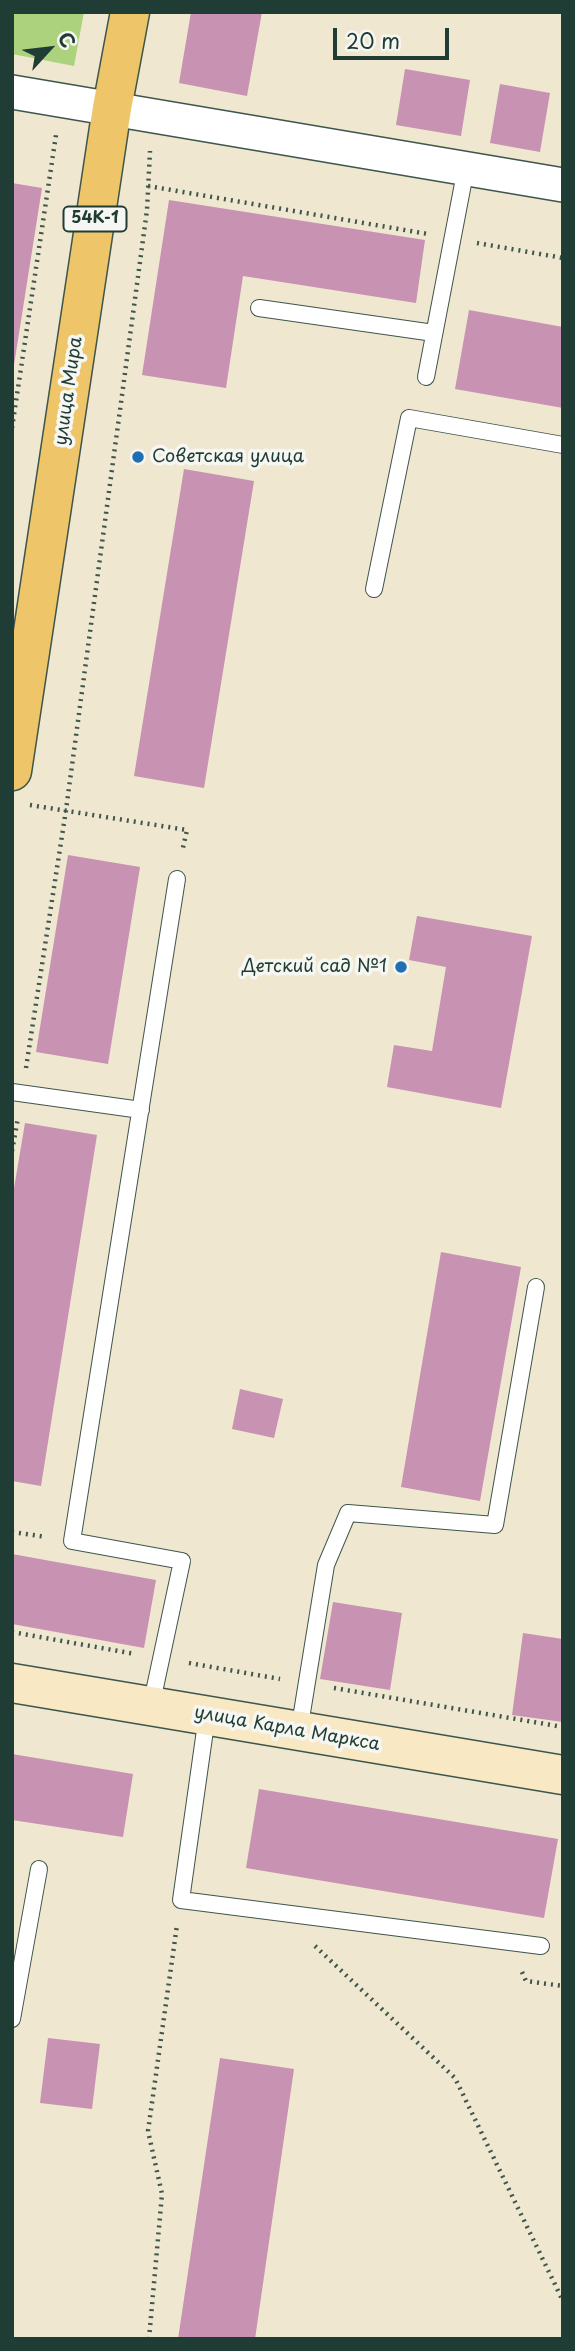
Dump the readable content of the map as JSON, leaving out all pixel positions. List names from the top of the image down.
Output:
{
  "streets": {
    "main road": ["54К-1", "улица Мира", "улица Карла Маркса"]
  },
  "places": ["Советская улица", "Детский сад №1"],
  "scale_bar": "20 m",
  "north": "top right"
}
